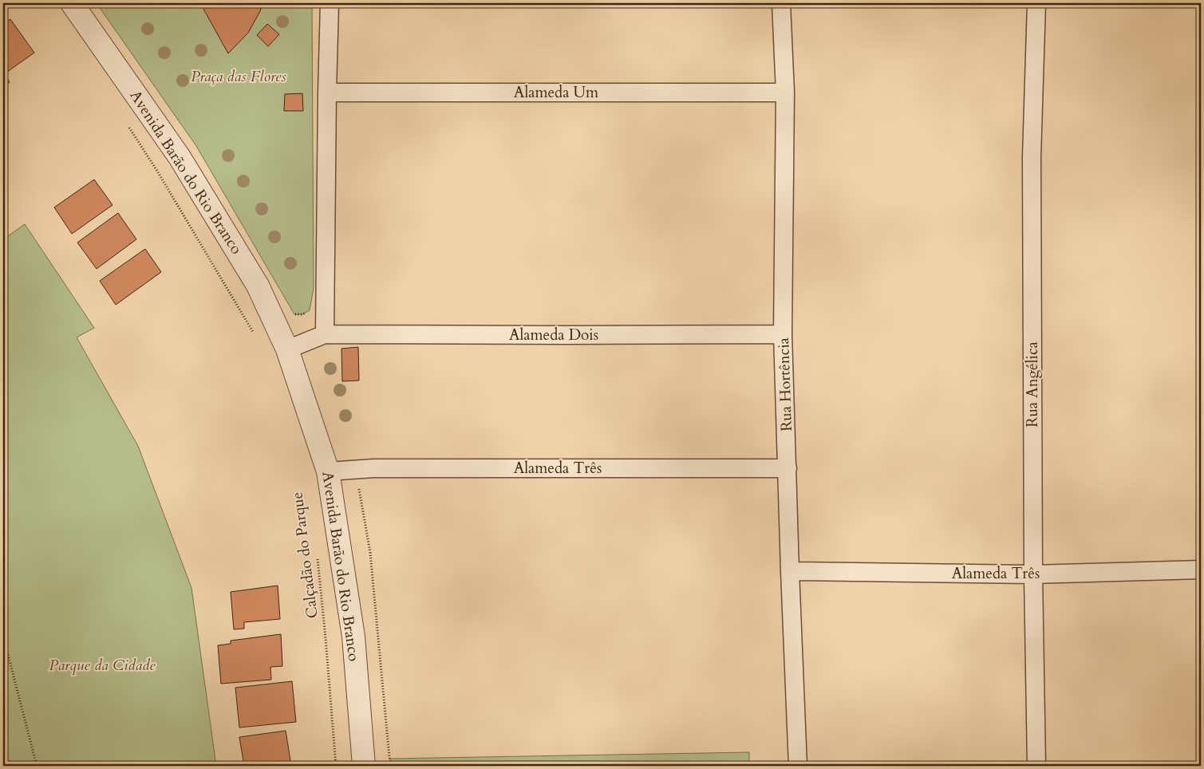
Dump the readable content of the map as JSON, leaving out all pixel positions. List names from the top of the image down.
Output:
{
  "streets": {
    "street": [
      "Alameda Um",
      "Avenida Barão do Rio Branco",
      "Alameda Dois",
      "Rua Hortência",
      "Rua Angélica",
      "Alameda Três"
    ],
    "path": ["Calçadão do Parque"]
  },
  "crossings": [
    ["Alameda Um", "Rua Hortência"],
    ["Avenida Barão do Rio Branco", "Alameda Três"],
    ["Alameda Dois", "Rua Hortência"],
    ["Rua Hortência", "Alameda Três"],
    ["Rua Angélica", "Alameda Três"]
  ],
  "parks": ["Praça das Flores", "Parque da Cidade"]
}
